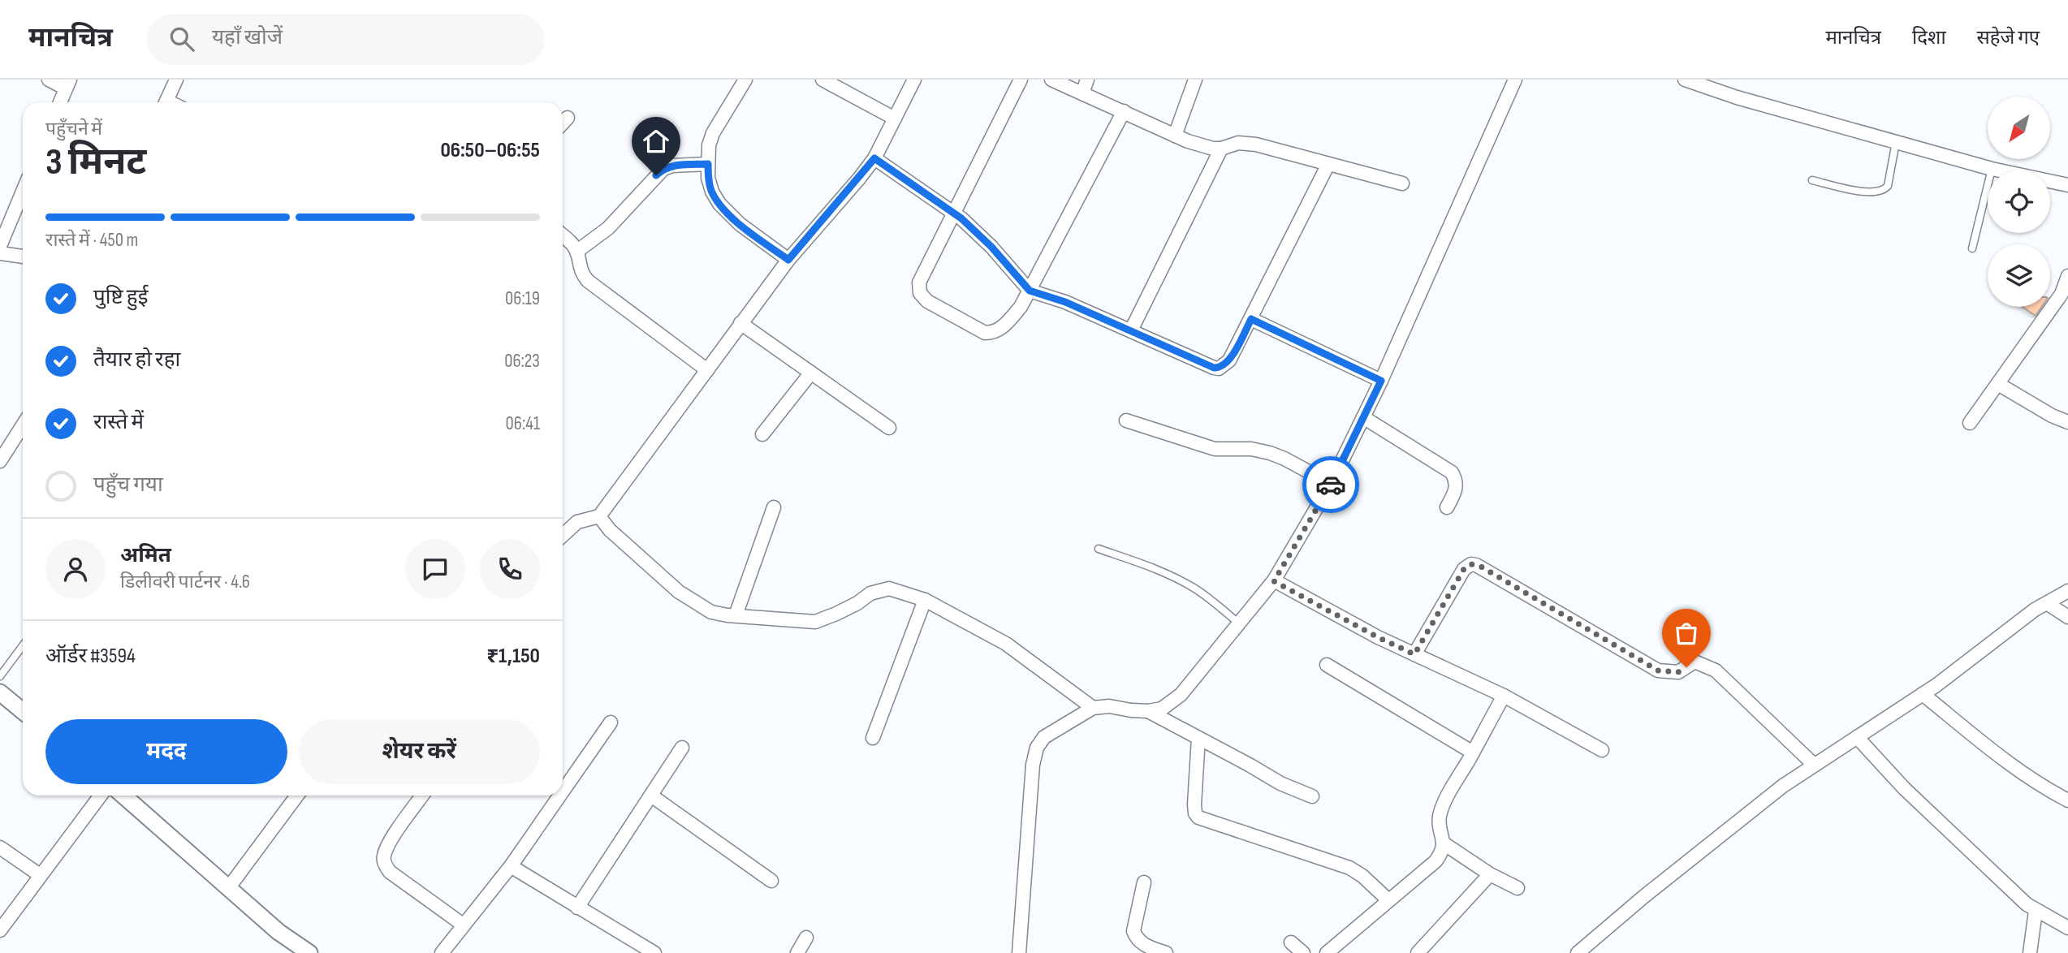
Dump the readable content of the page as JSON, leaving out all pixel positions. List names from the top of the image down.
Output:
{
  "north": "bottom left",
  "page": {
    "header": "मानचित्र",
    "search": "यहाँ खोजें",
    "nav": ["मानचित्र", "दिशा", "सहेजे गए"],
    "heading": ["3 मिनट", "पहुँचने में", "06:50–06:55"],
    "panel": [
      "अमित",
      "डिलीवरी पार्टनर · 4.6",
      "ऑर्डर #3594",
      "₹1,150"
    ],
    "bar": "रास्ते में · 450 m",
    "list": [
      ["पुष्टि हुई", "06:19"],
      ["तैयार हो रहा", "06:23"],
      ["रास्ते में", "06:41"],
      "पहुँच गया"
    ],
    "buttons": ["मदद", "शेयर करें"]
  }
}
